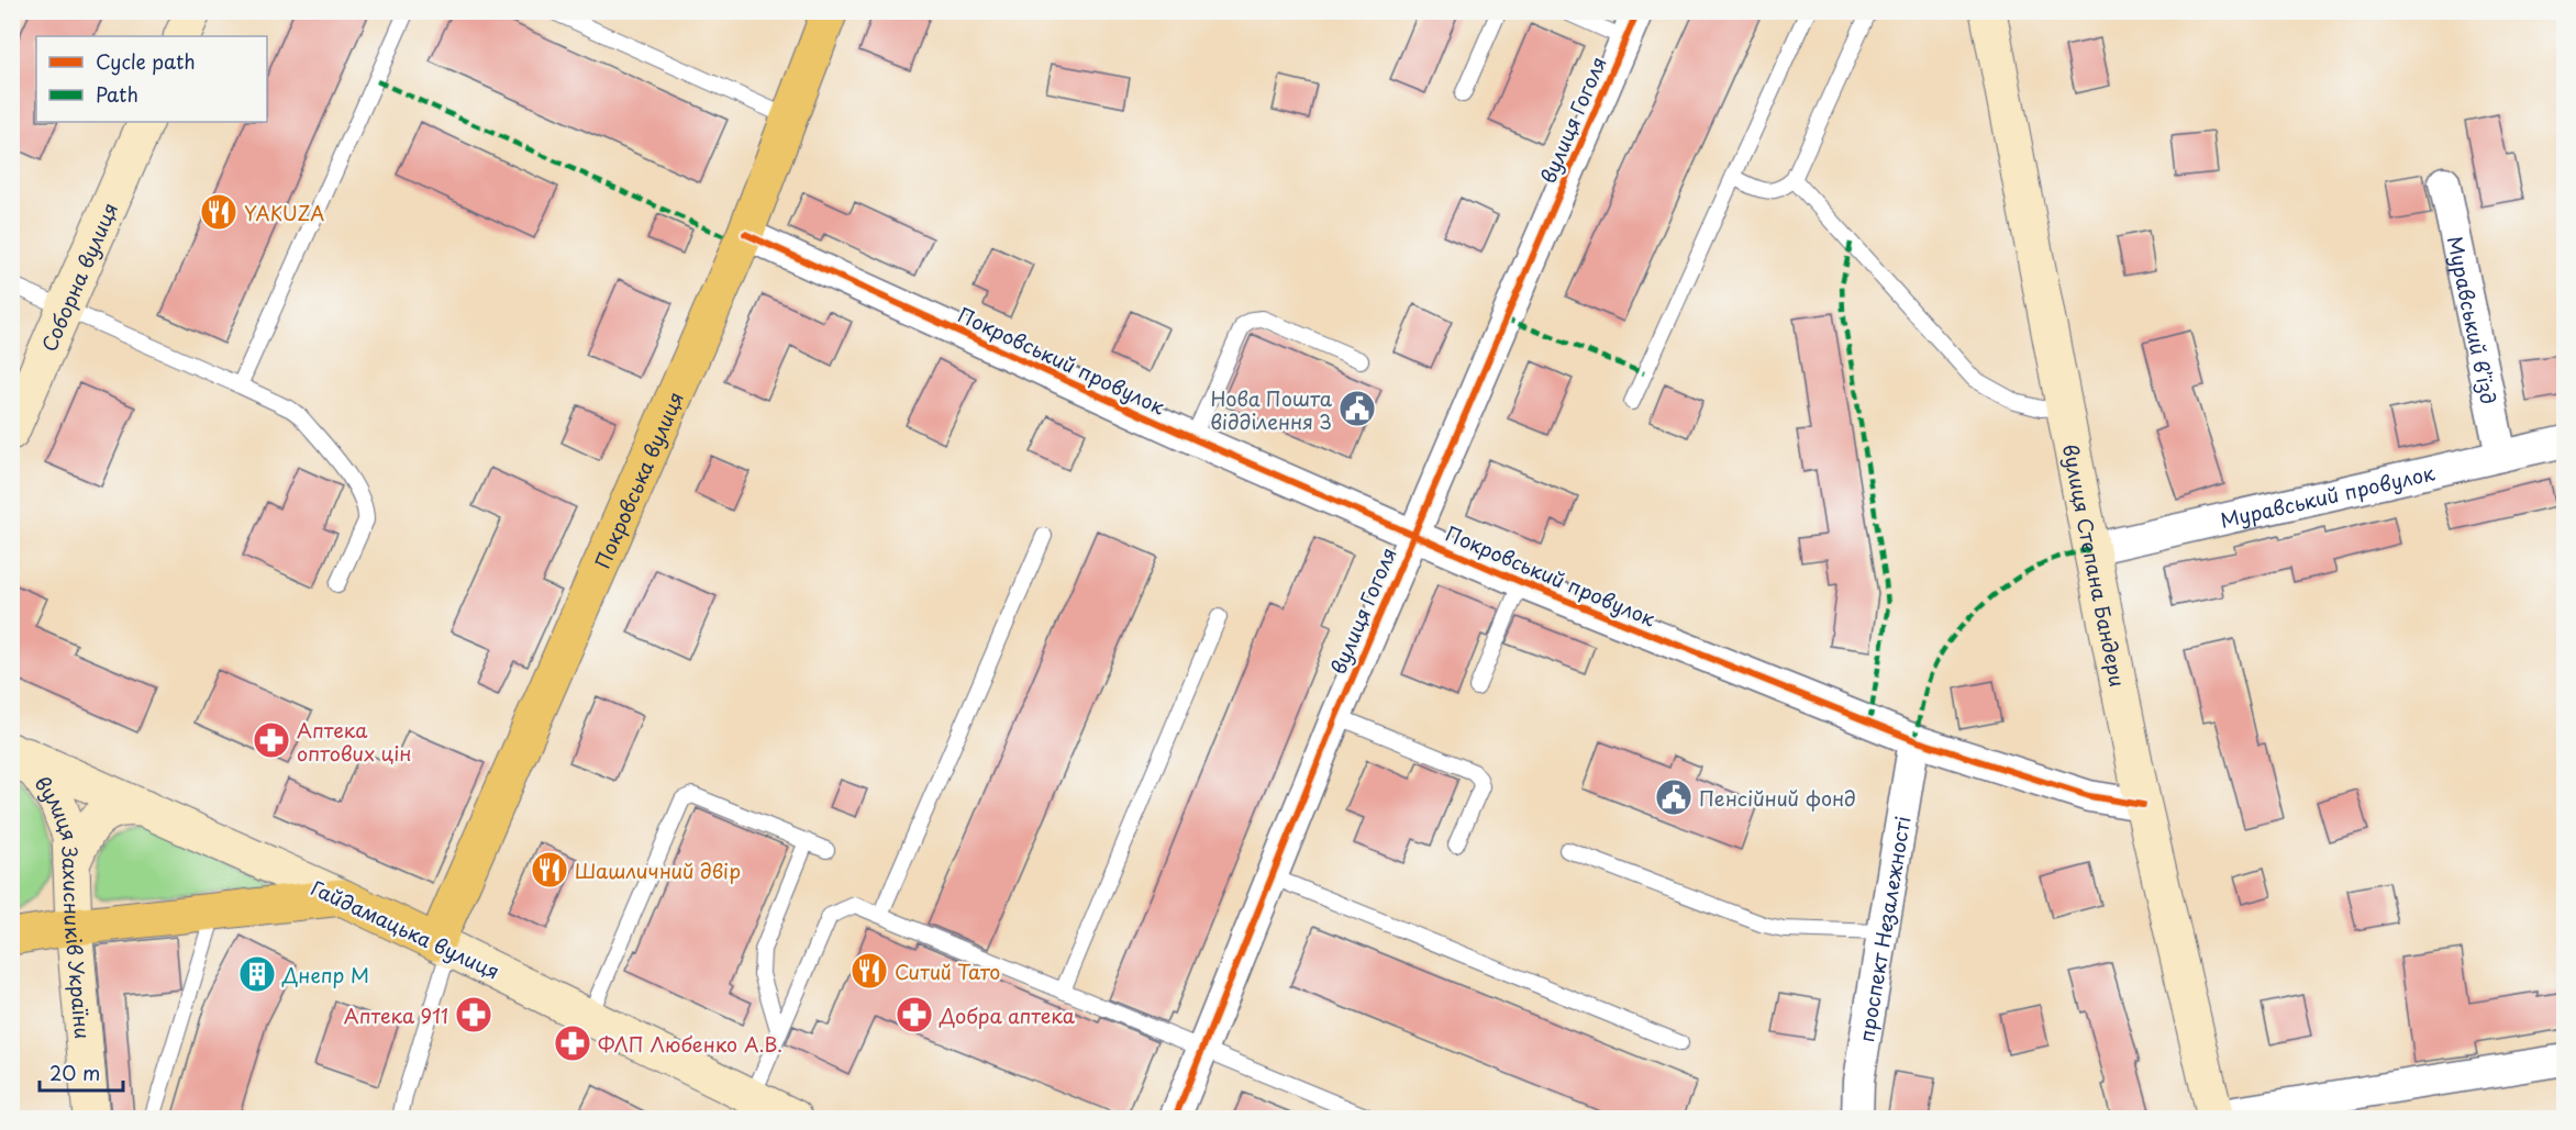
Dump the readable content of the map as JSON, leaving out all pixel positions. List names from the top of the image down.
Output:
{
  "streets": {
    "main road": ["Покровська вулиця", "Гайдамацька вулиця"],
    "street": [
      "вулиця Гоголя",
      "Соборна вулиця",
      "Муравський в’їзд",
      "Покровський провулок",
      "Муравський провулок",
      "вулиця Степана Бандери",
      "вулиця Захисників України",
      "проспект Незалежності"
    ]
  },
  "crossings": [
    ["вулиця Гоголя", "Покровський провулок"],
    ["Муравський в’їзд", "Муравський провулок"],
    ["Покровський провулок", "Покровська вулиця"],
    ["Покровський провулок", "вулиця Степана Бандери"],
    ["Покровський провулок", "проспект Незалежності"],
    ["Покровська вулиця", "Гайдамацька вулиця"],
    ["Муравський провулок", "вулиця Степана Бандери"],
    ["вулиця Захисників України", "Гайдамацька вулиця"]
  ],
  "places": {
    "restaurant": ["YAKUZA", "Шашличний двір", "Ситий Тато"],
    "public building": ["Нова Пошта відділення 3", "Пенсійний фонд"],
    "pharmacy": [
      "Аптека оптових цін",
      "Аптека 911",
      "Добра аптека",
      "ФЛП Любенко А.В."
    ],
    "building": ["Днепр М"]
  },
  "legend": ["Cycle path", "Path"],
  "scale_bar": "20 m"
}
